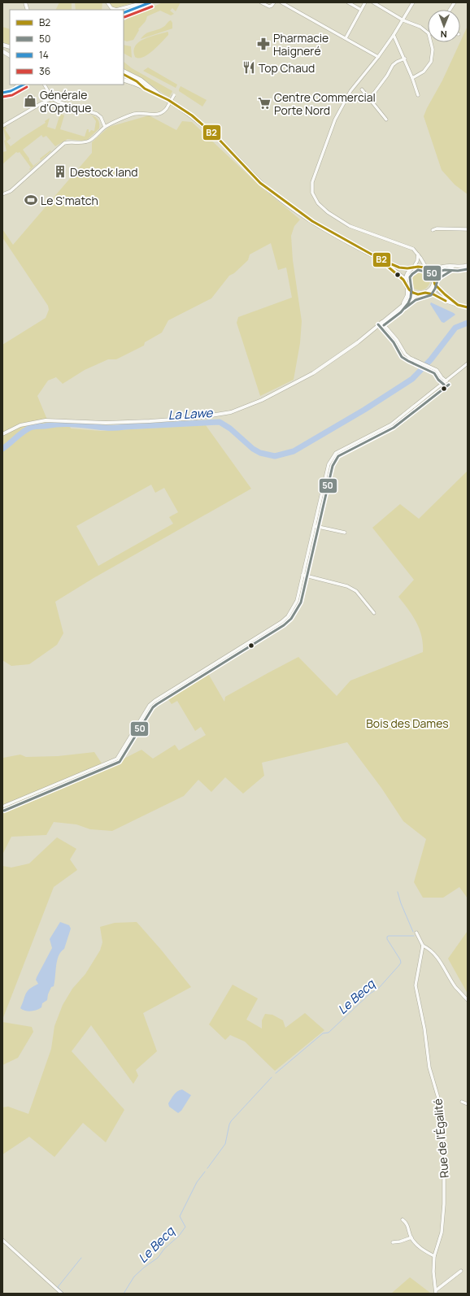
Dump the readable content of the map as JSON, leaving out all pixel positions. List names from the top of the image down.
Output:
{
  "streets": {
    "street": ["Rue de l'Égalité"]
  },
  "water": ["La Lawe", "Le Becq"],
  "parks": ["Bois des Dames"],
  "places": {
    "pharmacy": ["Pharmacie Haigneré"],
    "restaurant": ["Top Chaud"],
    "shop": ["Générale d'Optique"],
    "supermarket": ["Centre Commercial Porte Nord"],
    "building": ["Destock land"],
    "sports": ["Le S'match"]
  },
  "lines": [
    "transit line 14",
    "transit line 36",
    "transit line B2",
    "transit line 50"
  ],
  "legend": [
    "B2",
    "50",
    "14",
    "36"
  ],
  "north": "bottom"
}
